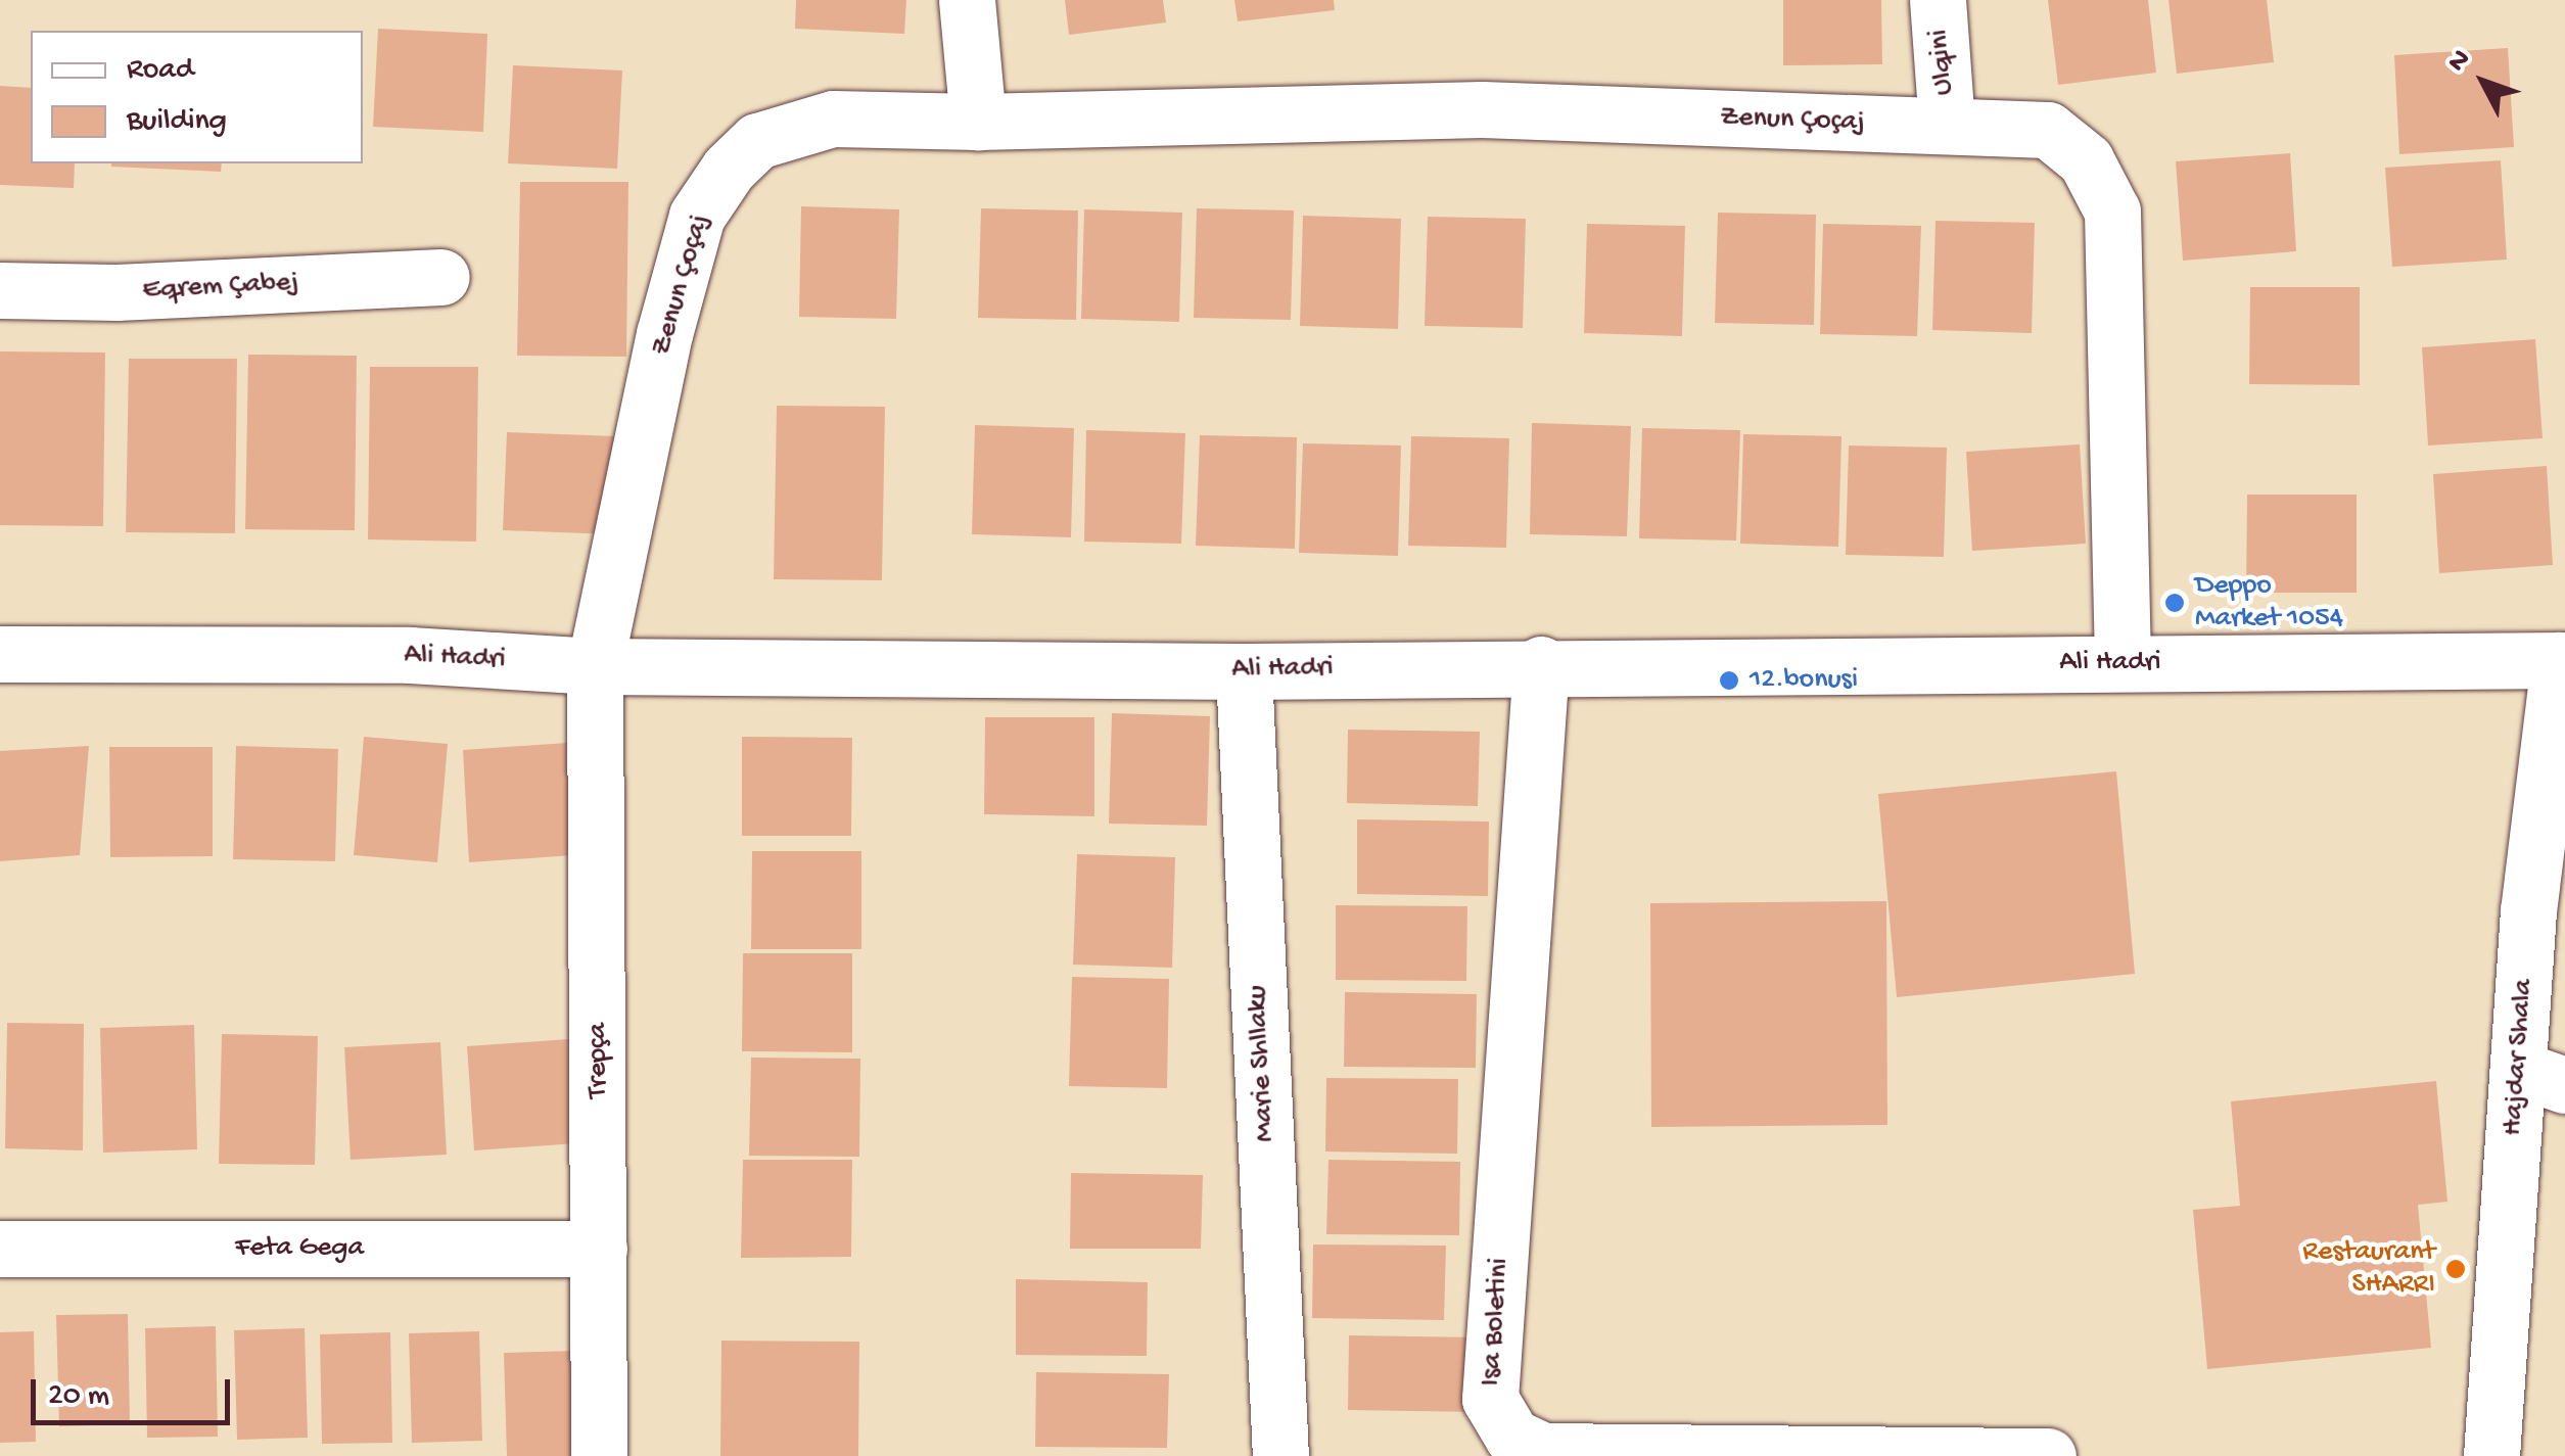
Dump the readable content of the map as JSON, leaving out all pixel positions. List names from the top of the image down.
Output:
{
  "streets": {
    "street": [
      "Ulqini",
      "Zenun Çoçaj",
      "Eqrem Çabej",
      "Ali Hadri",
      "Hajdar Shala",
      "Trepça",
      "Marie Shllaku",
      "Feta Gega",
      "Isa Boletini"
    ]
  },
  "crossings": [
    ["Ulqini", "Zenun Çoçaj"],
    ["Zenun Çoçaj", "Ali Hadri"],
    ["Zenun Çoçaj", "Trepça"],
    ["Ali Hadri", "Hajdar Shala"],
    ["Ali Hadri", "Trepça"],
    ["Ali Hadri", "Marie Shllaku"],
    ["Ali Hadri", "Isa Boletini"],
    ["Trepça", "Feta Gega"]
  ],
  "places": ["Deppo Market 1054", "12.bonusi", "Restaurant SHARRI"],
  "legend": ["Road", "Building"],
  "scale_bar": "20 m",
  "north": "top left"
}
